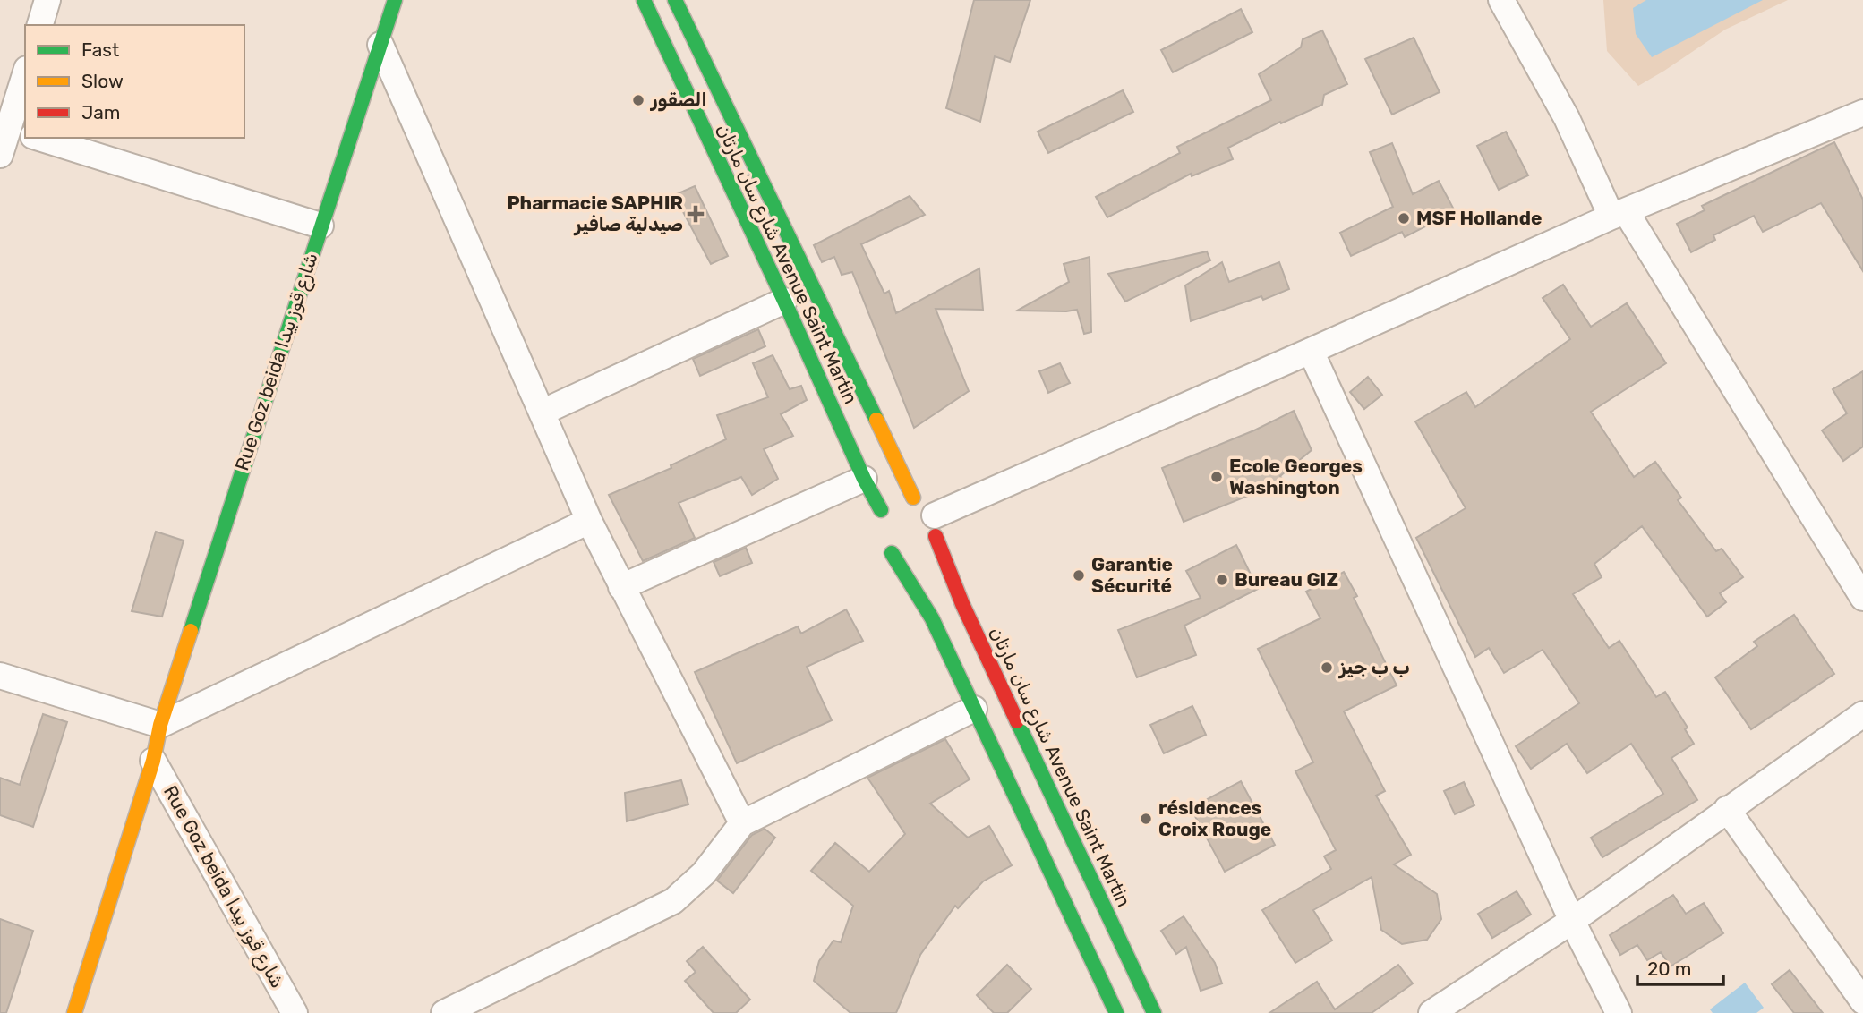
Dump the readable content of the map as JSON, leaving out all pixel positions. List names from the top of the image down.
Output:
{
  "streets": {
    "main road": ["شارع سان مارتان Avenue Saint Martin", "Rue Goz beida شارع قوز بيدا"]
  },
  "places": {
    "other": [
      "الصقور",
      "MSF Hollande",
      "Ecole Georges Washington",
      "Garantie Sécurité",
      "Bureau GIZ",
      "ب ب جيز",
      "résidences Croix Rouge"
    ],
    "health": ["Pharmacie SAPHIR صيدلية صافير"]
  },
  "legend": ["Fast", "Slow", "Jam"],
  "scale_bar": "20 m"
}
